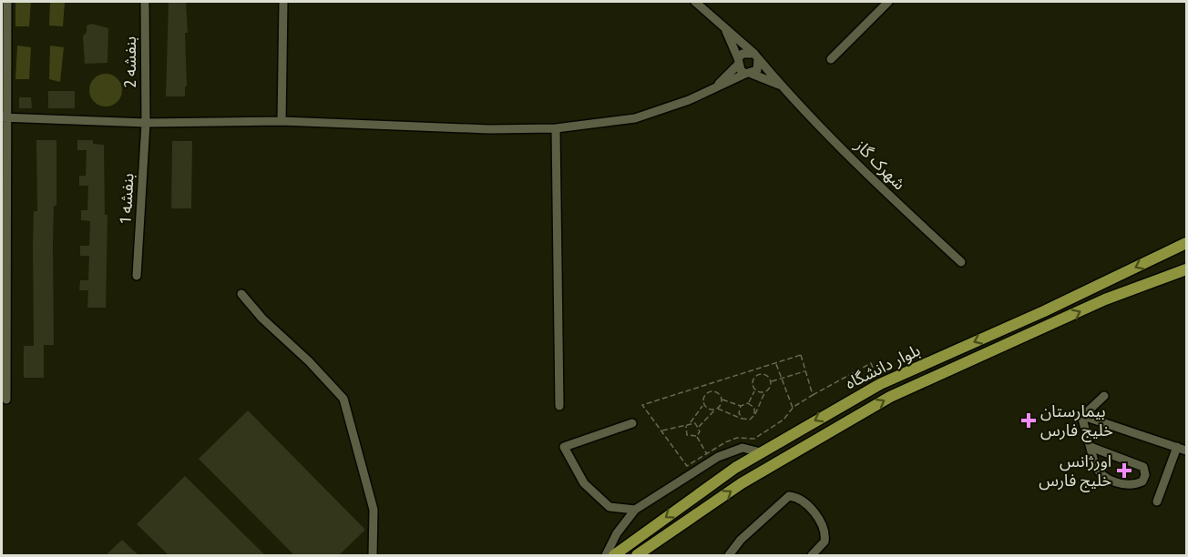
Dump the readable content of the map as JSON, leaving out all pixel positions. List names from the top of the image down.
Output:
{
  "streets": {
    "main road": ["بلوار دانشگاه"],
    "street": ["بنفشه 2", "شهرک گاز", "بنفشه 1"]
  },
  "crossings": [
    ["بنفشه 2", "بنفشه 1"]
  ],
  "places": {
    "health": ["بیمارستان خلیج فارس", "اورژانس خلیج فارس"]
  }
}
